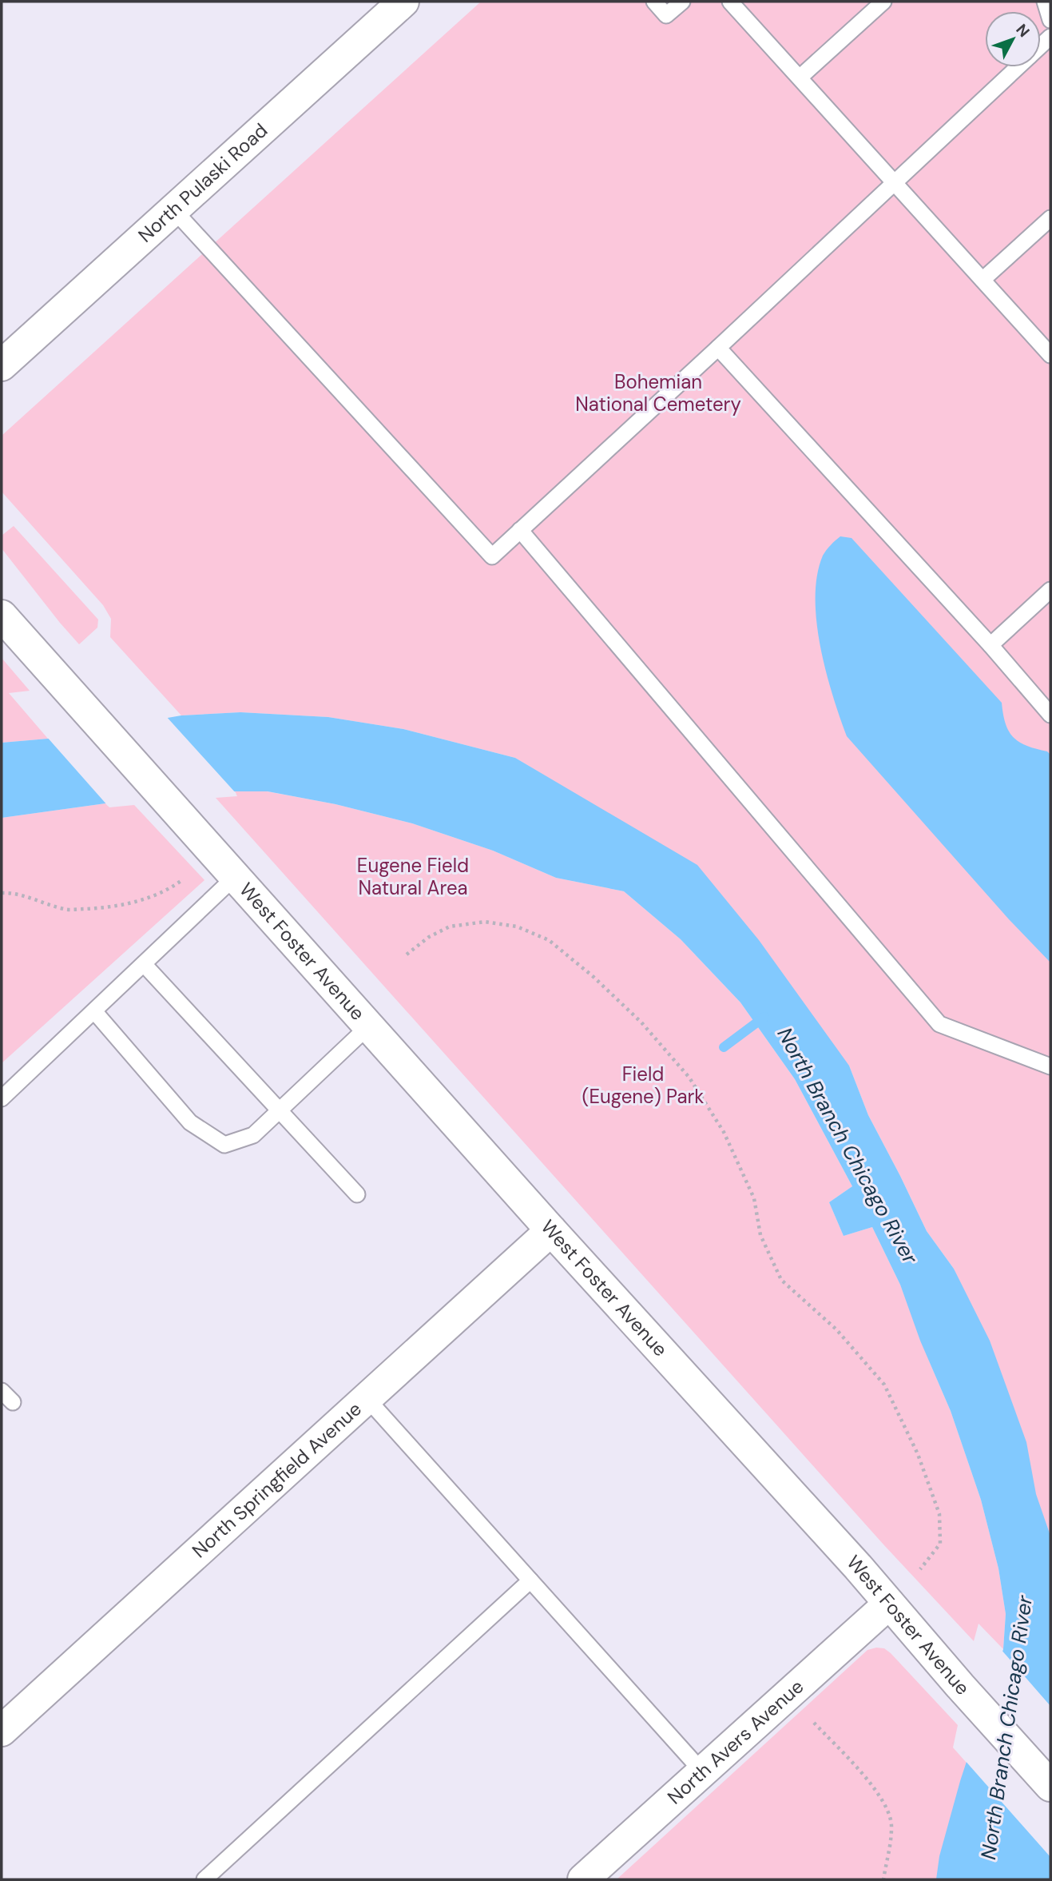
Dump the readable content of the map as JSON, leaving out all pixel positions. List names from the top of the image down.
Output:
{
  "streets": {
    "main road": [
      "North Pulaski Road",
      "West Foster Avenue",
      "North Springfield Avenue",
      "North Avers Avenue"
    ]
  },
  "crossings": [
    ["West Foster Avenue", "North Springfield Avenue"],
    ["West Foster Avenue", "North Avers Avenue"]
  ],
  "water": ["North Branch Chicago River"],
  "parks": ["Bohemian National Cemetery", "Eugene Field Natural Area", "Field (Eugene) Park"],
  "north": "top right"
}
